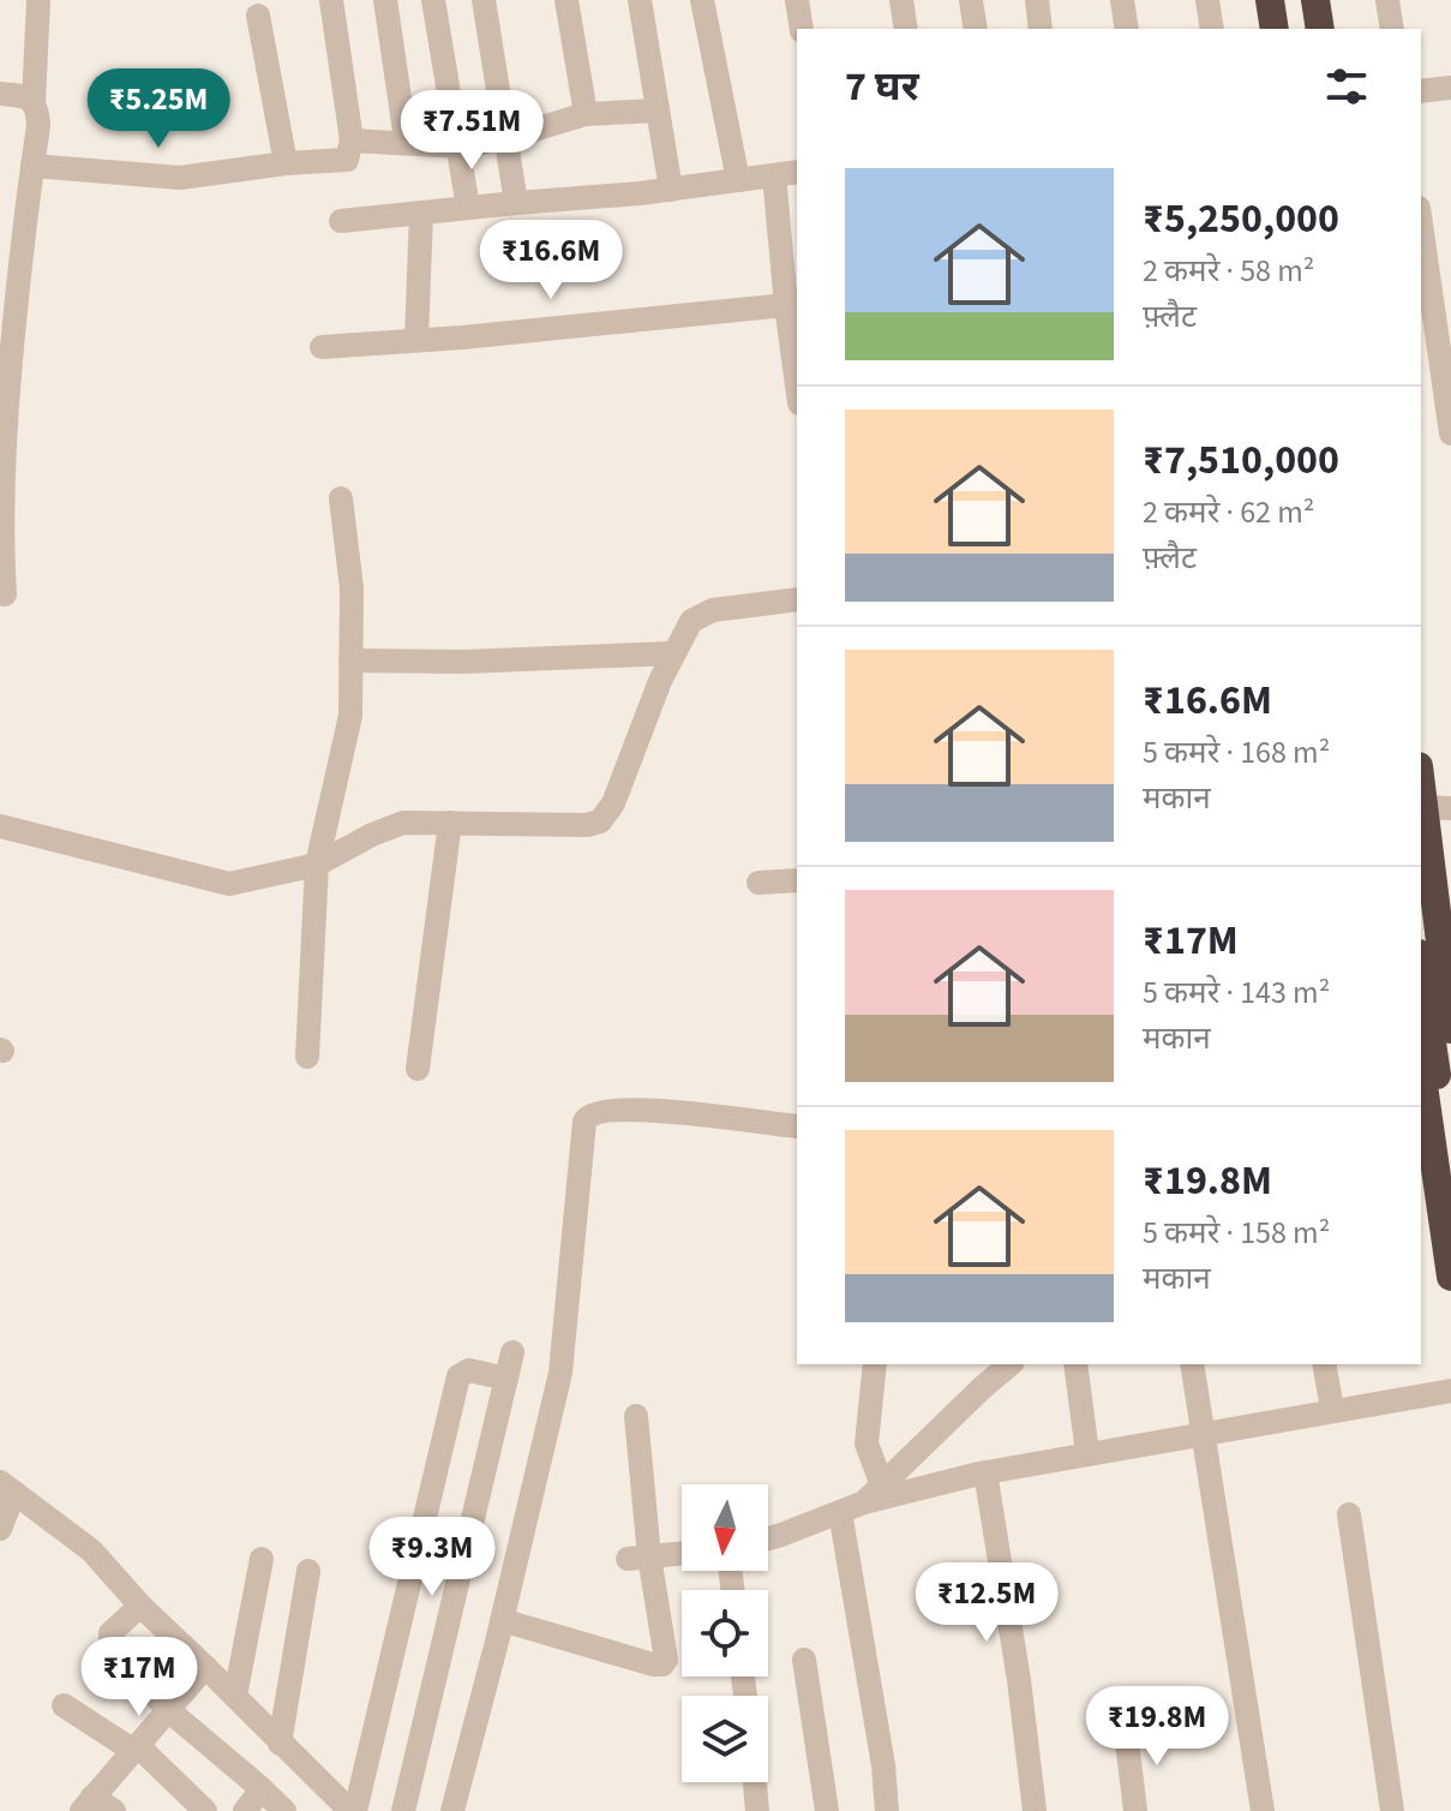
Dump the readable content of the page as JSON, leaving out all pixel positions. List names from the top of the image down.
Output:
{
  "north": "bottom",
  "page": {
    "heading": "7 घर",
    "price": [
      "₹5.25M",
      "₹7.51M",
      "₹16.6M",
      "₹9.3M",
      "₹12.5M",
      "₹17M",
      "₹19.8M"
    ],
    "list": [
      {
        "name": "₹5,250,000",
        "note": "2 कमरे · 58 m² · फ़्लैट"
      },
      {
        "name": "₹7,510,000",
        "note": "2 कमरे · 62 m² · फ़्लैट"
      },
      {
        "name": "₹16.6M",
        "note": "5 कमरे · 168 m² · मकान"
      },
      {
        "name": "₹17M",
        "note": "5 कमरे · 143 m² · मकान"
      },
      {
        "name": "₹19.8M",
        "note": "5 कमरे · 158 m² · मकान"
      }
    ]
  }
}
